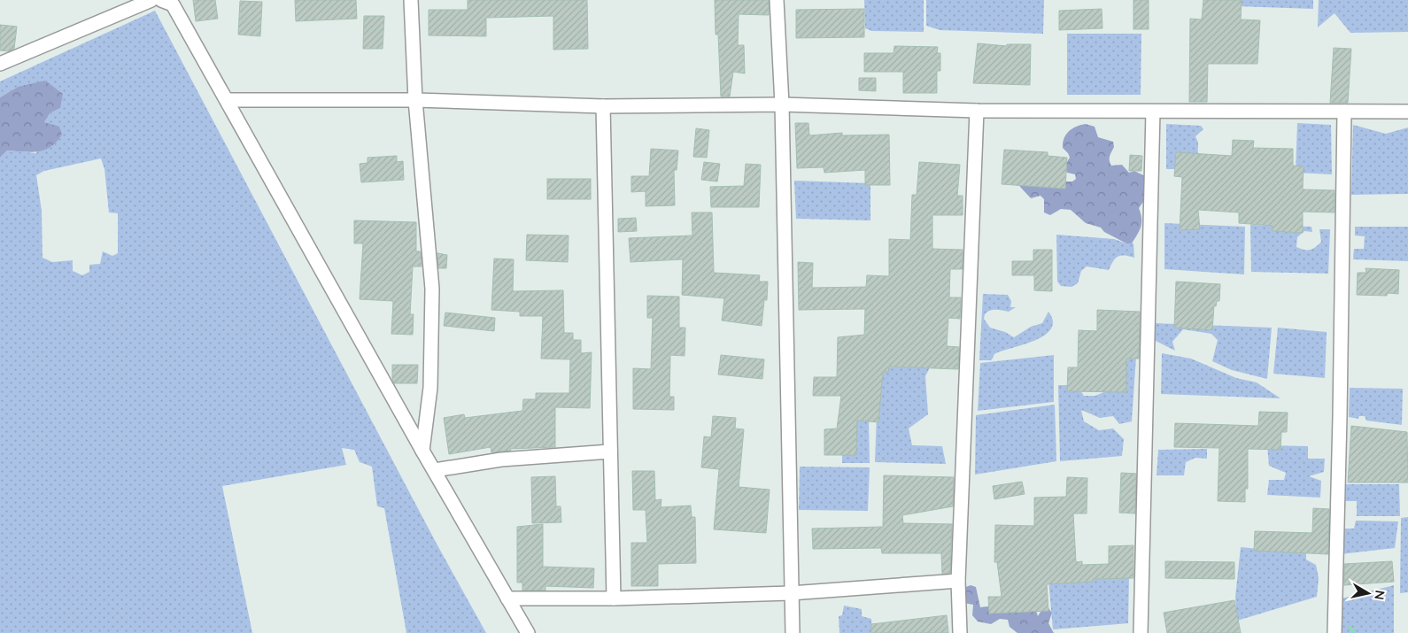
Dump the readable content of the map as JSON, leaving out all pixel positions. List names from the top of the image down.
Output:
{
  "north": "right"
}
